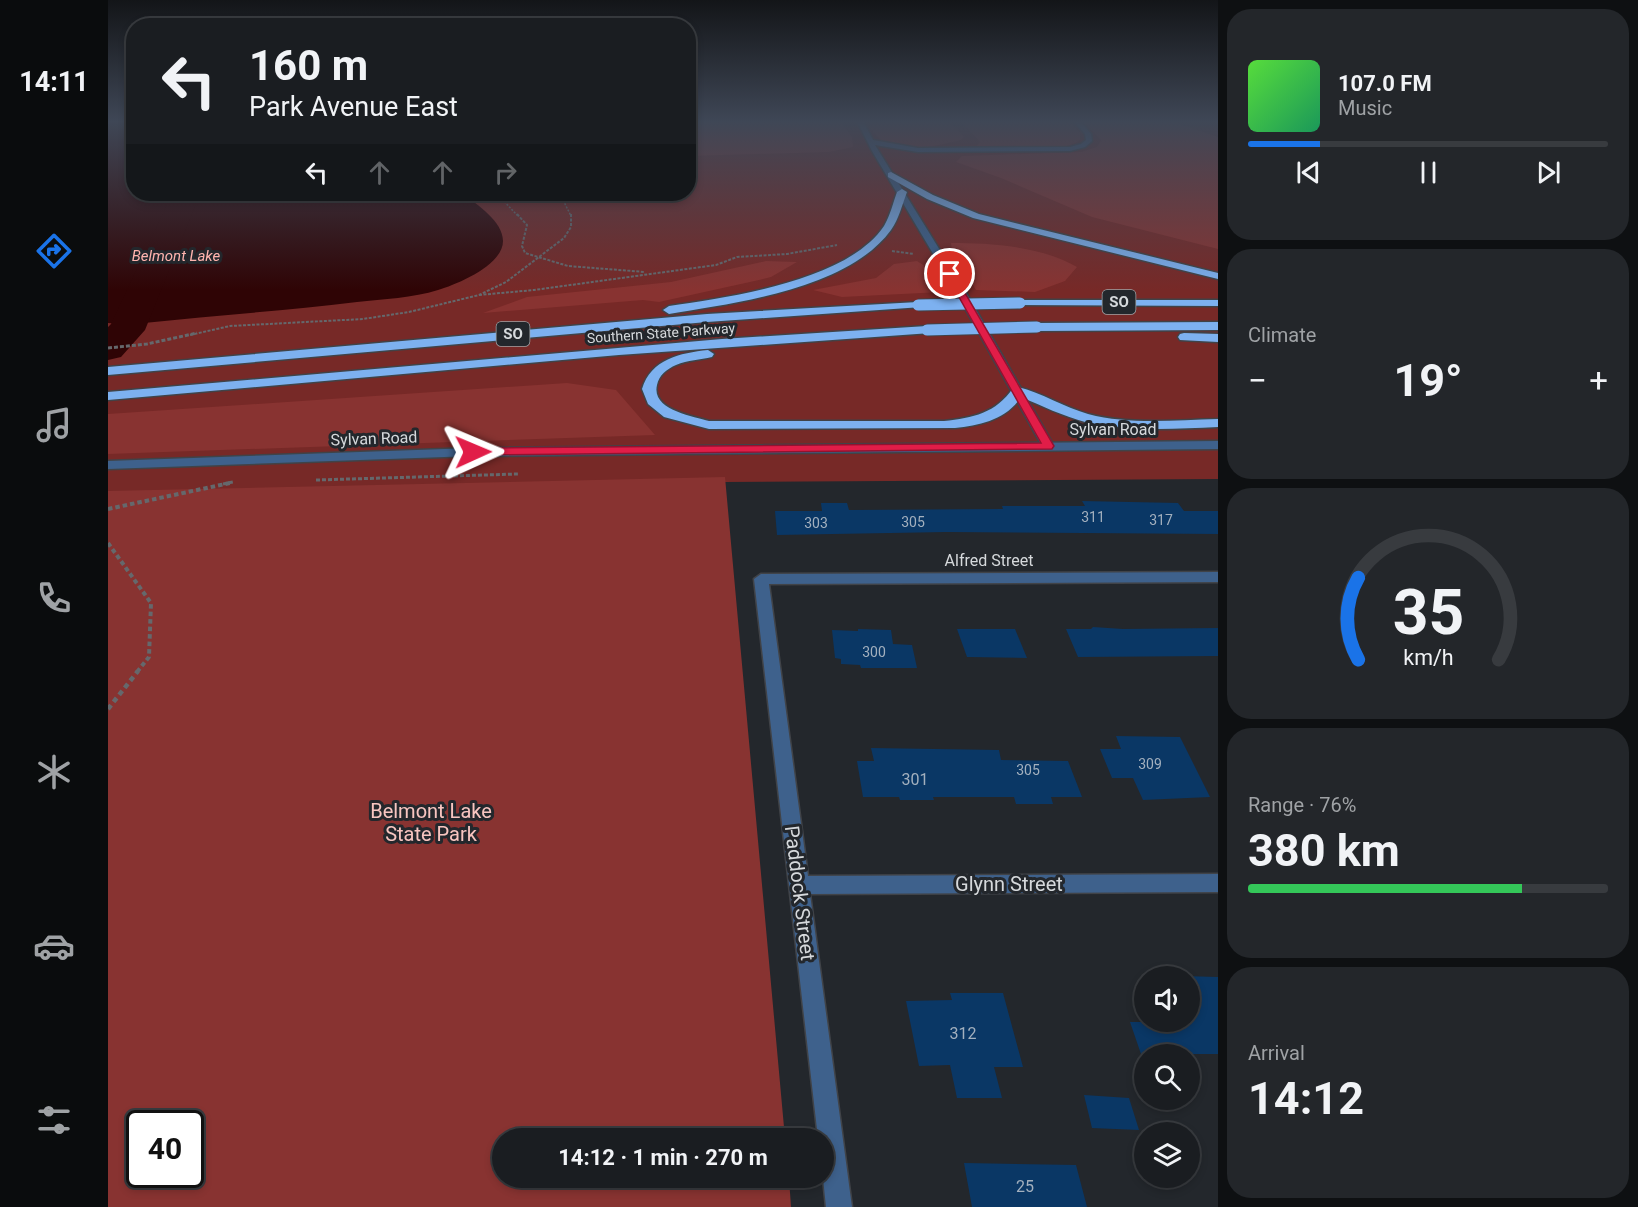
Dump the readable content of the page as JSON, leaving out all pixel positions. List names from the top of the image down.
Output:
{
  "streets": {
    "highway": ["SO", "Southern State Parkway"],
    "street": [
      "Sylvan Road",
      "Alfred Street",
      "Glynn Street",
      "Paddock Street"
    ]
  },
  "crossings": [
    ["Alfred Street", "Paddock Street"],
    ["Glynn Street", "Paddock Street"]
  ],
  "water": ["Belmont Lake"],
  "parks": ["Belmont Lake State Park"],
  "house_numbers": [
    "311",
    "317",
    "305",
    "303",
    "300",
    "309",
    "305",
    "301",
    "312",
    "25"
  ],
  "page": {
    "tabs": "14:11",
    "turn": ["160 m", "Park Avenue East"],
    "song": ["107.0 FM", "Music"],
    "tile": [
      "Climate",
      ["Range · 76%", "380 km"],
      ["Arrival", "14:12"]
    ],
    "heat": ["−", "19°", "+"],
    "limit": "40",
    "trip": "14:12 · 1 min · 270 m",
    "gauge": ["35", "km/h"]
  }
}
